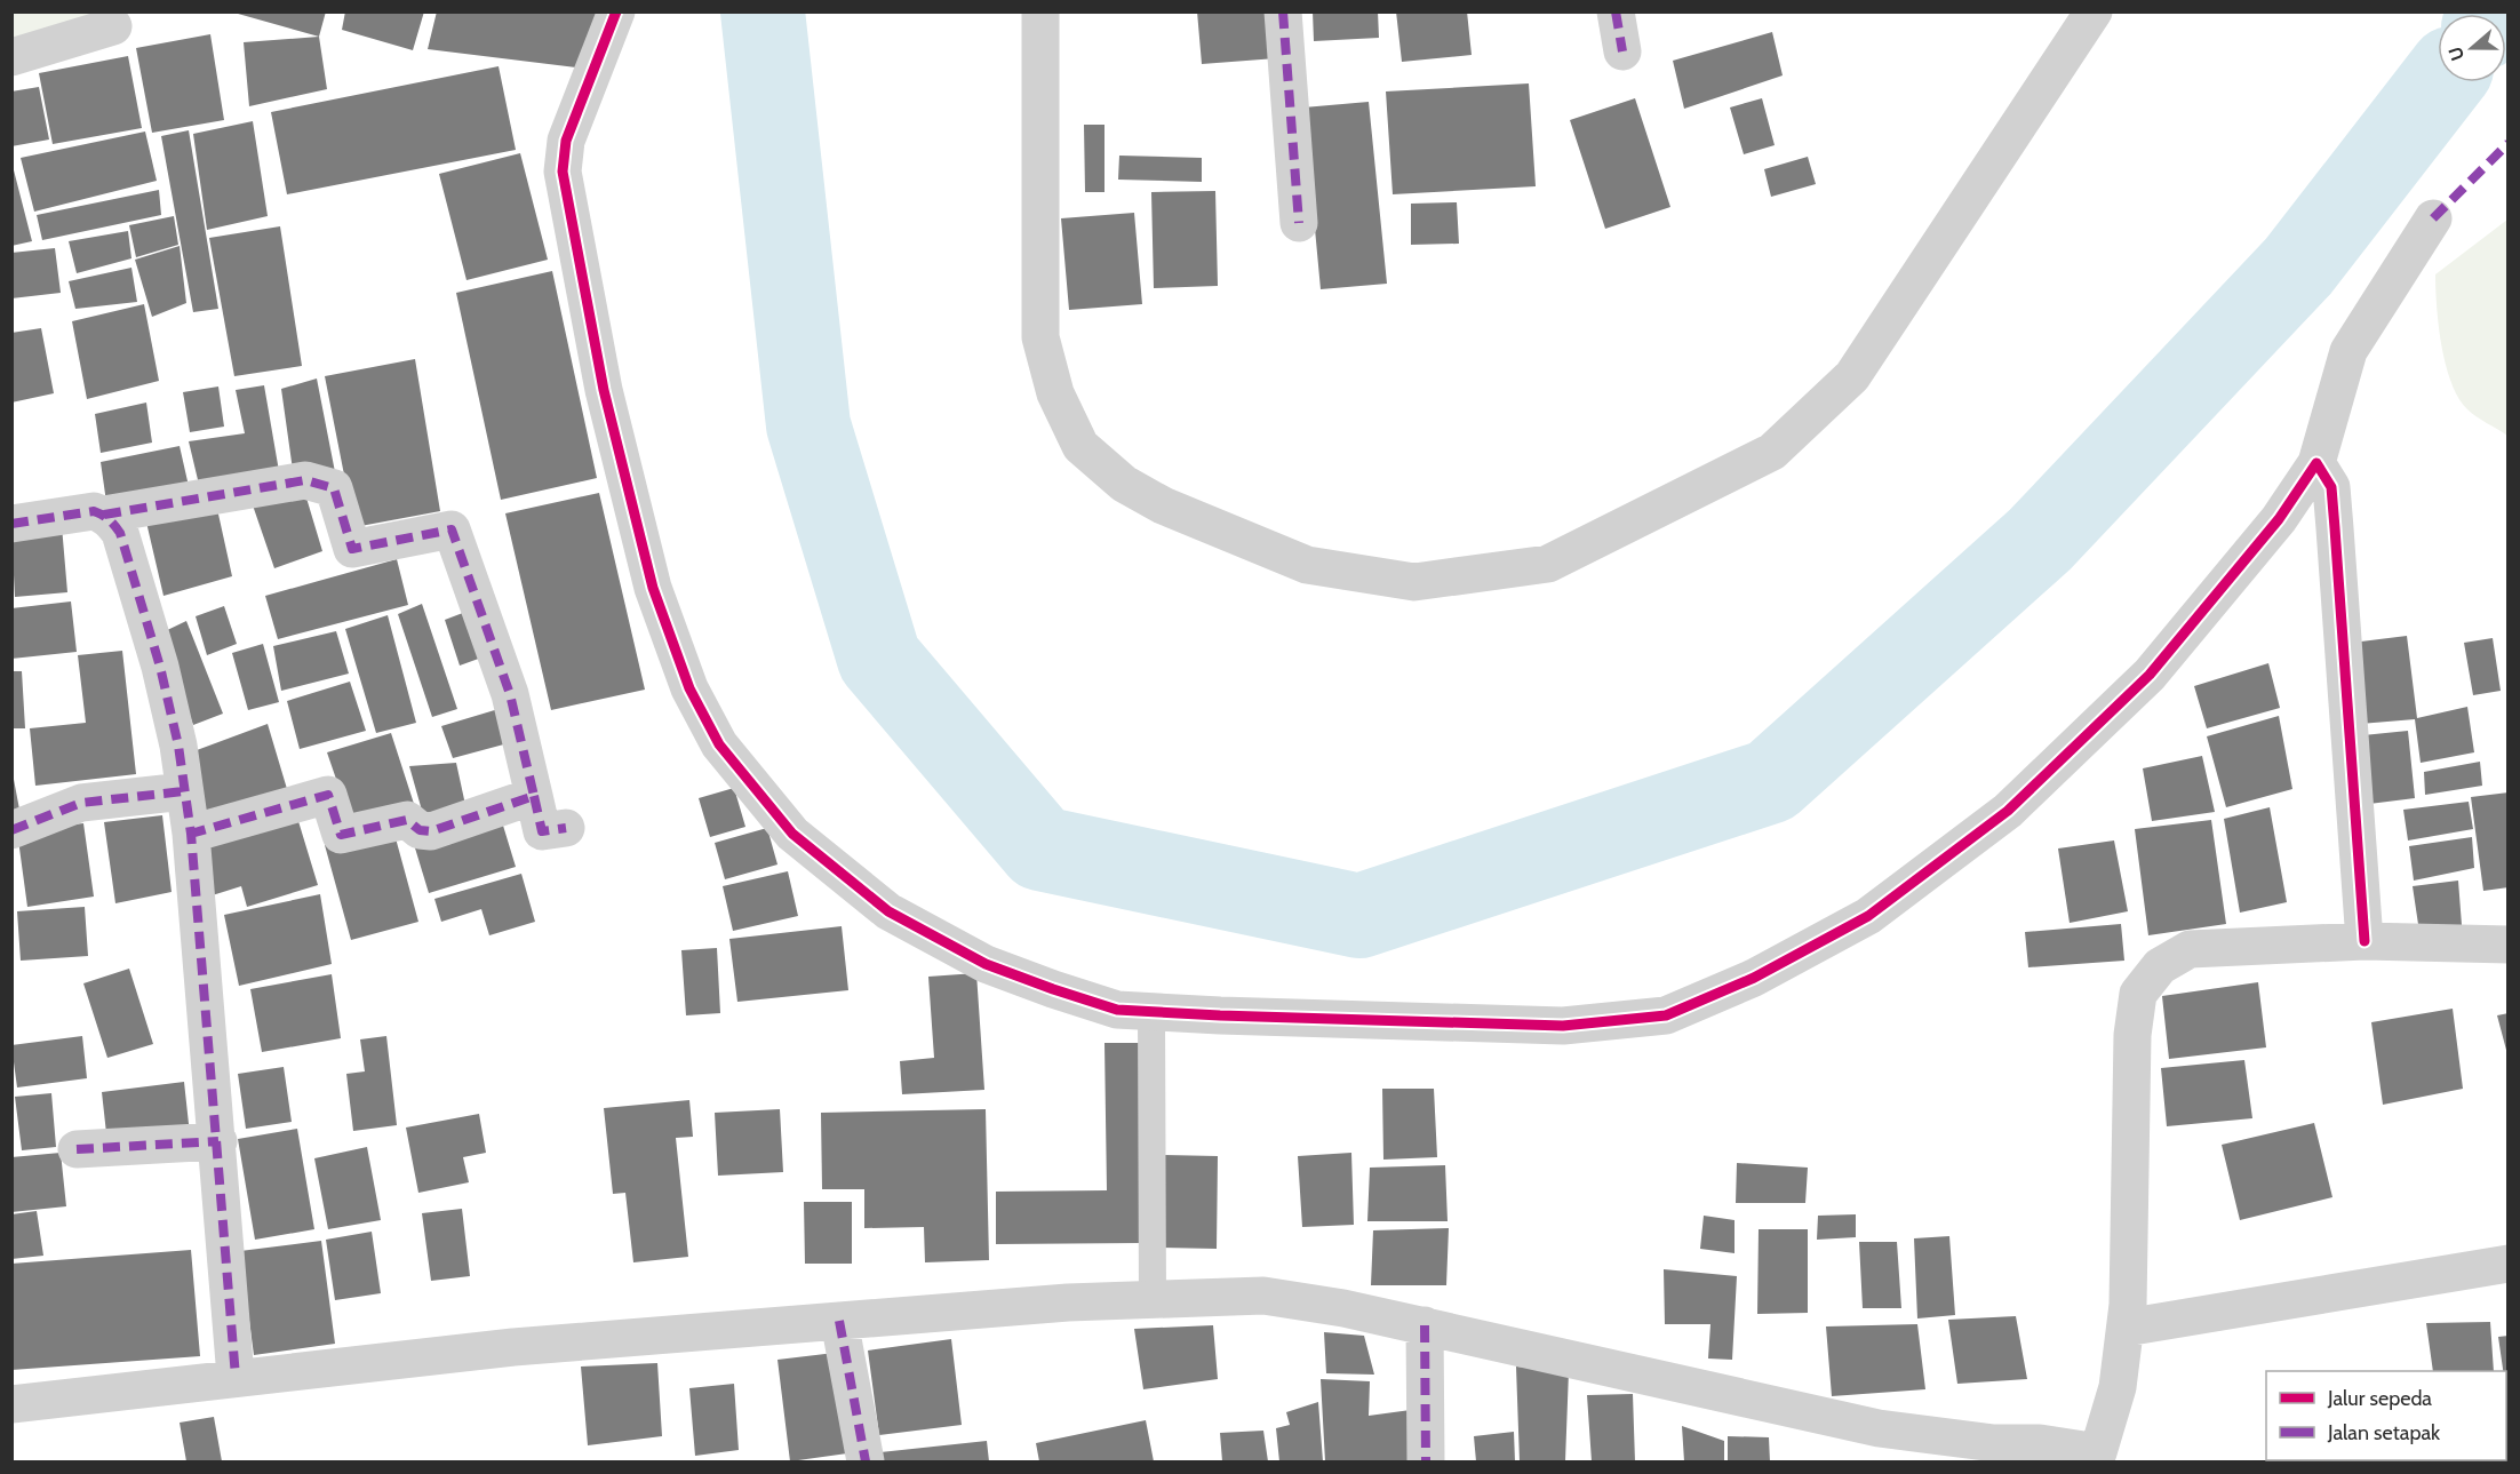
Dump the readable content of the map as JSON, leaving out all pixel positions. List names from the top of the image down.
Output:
{
  "legend": ["Jalur sepeda", "Jalan setapak"],
  "north": "left"
}
